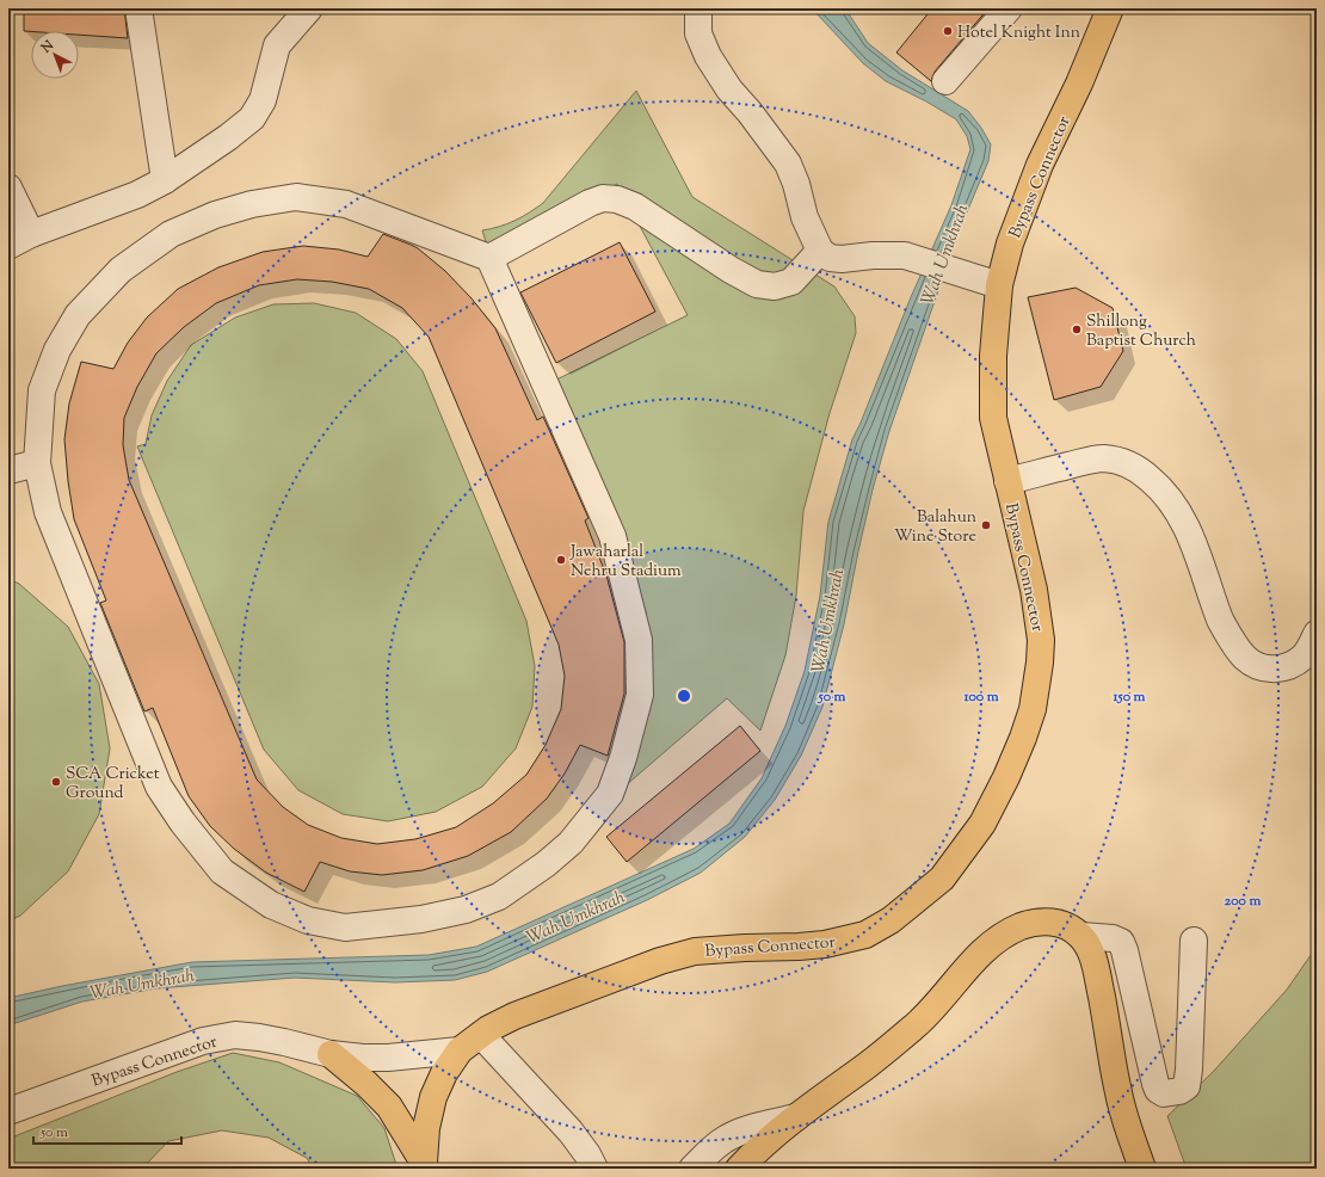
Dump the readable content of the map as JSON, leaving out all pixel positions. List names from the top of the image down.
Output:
{
  "streets": {
    "main road": ["Bypass Connector"]
  },
  "water": ["Wah Umkhrah"],
  "places": [
    "Hotel Knight Inn",
    "Shillong Baptist Church",
    "Balahun Wine Store",
    "Jawaharlal Nehru Stadium",
    "SCA Cricket Ground"
  ],
  "scale_bar": "50 m",
  "north": "top left",
  "rings": [
    "50 m",
    "100 m",
    "150 m",
    "200 m"
  ]
}
